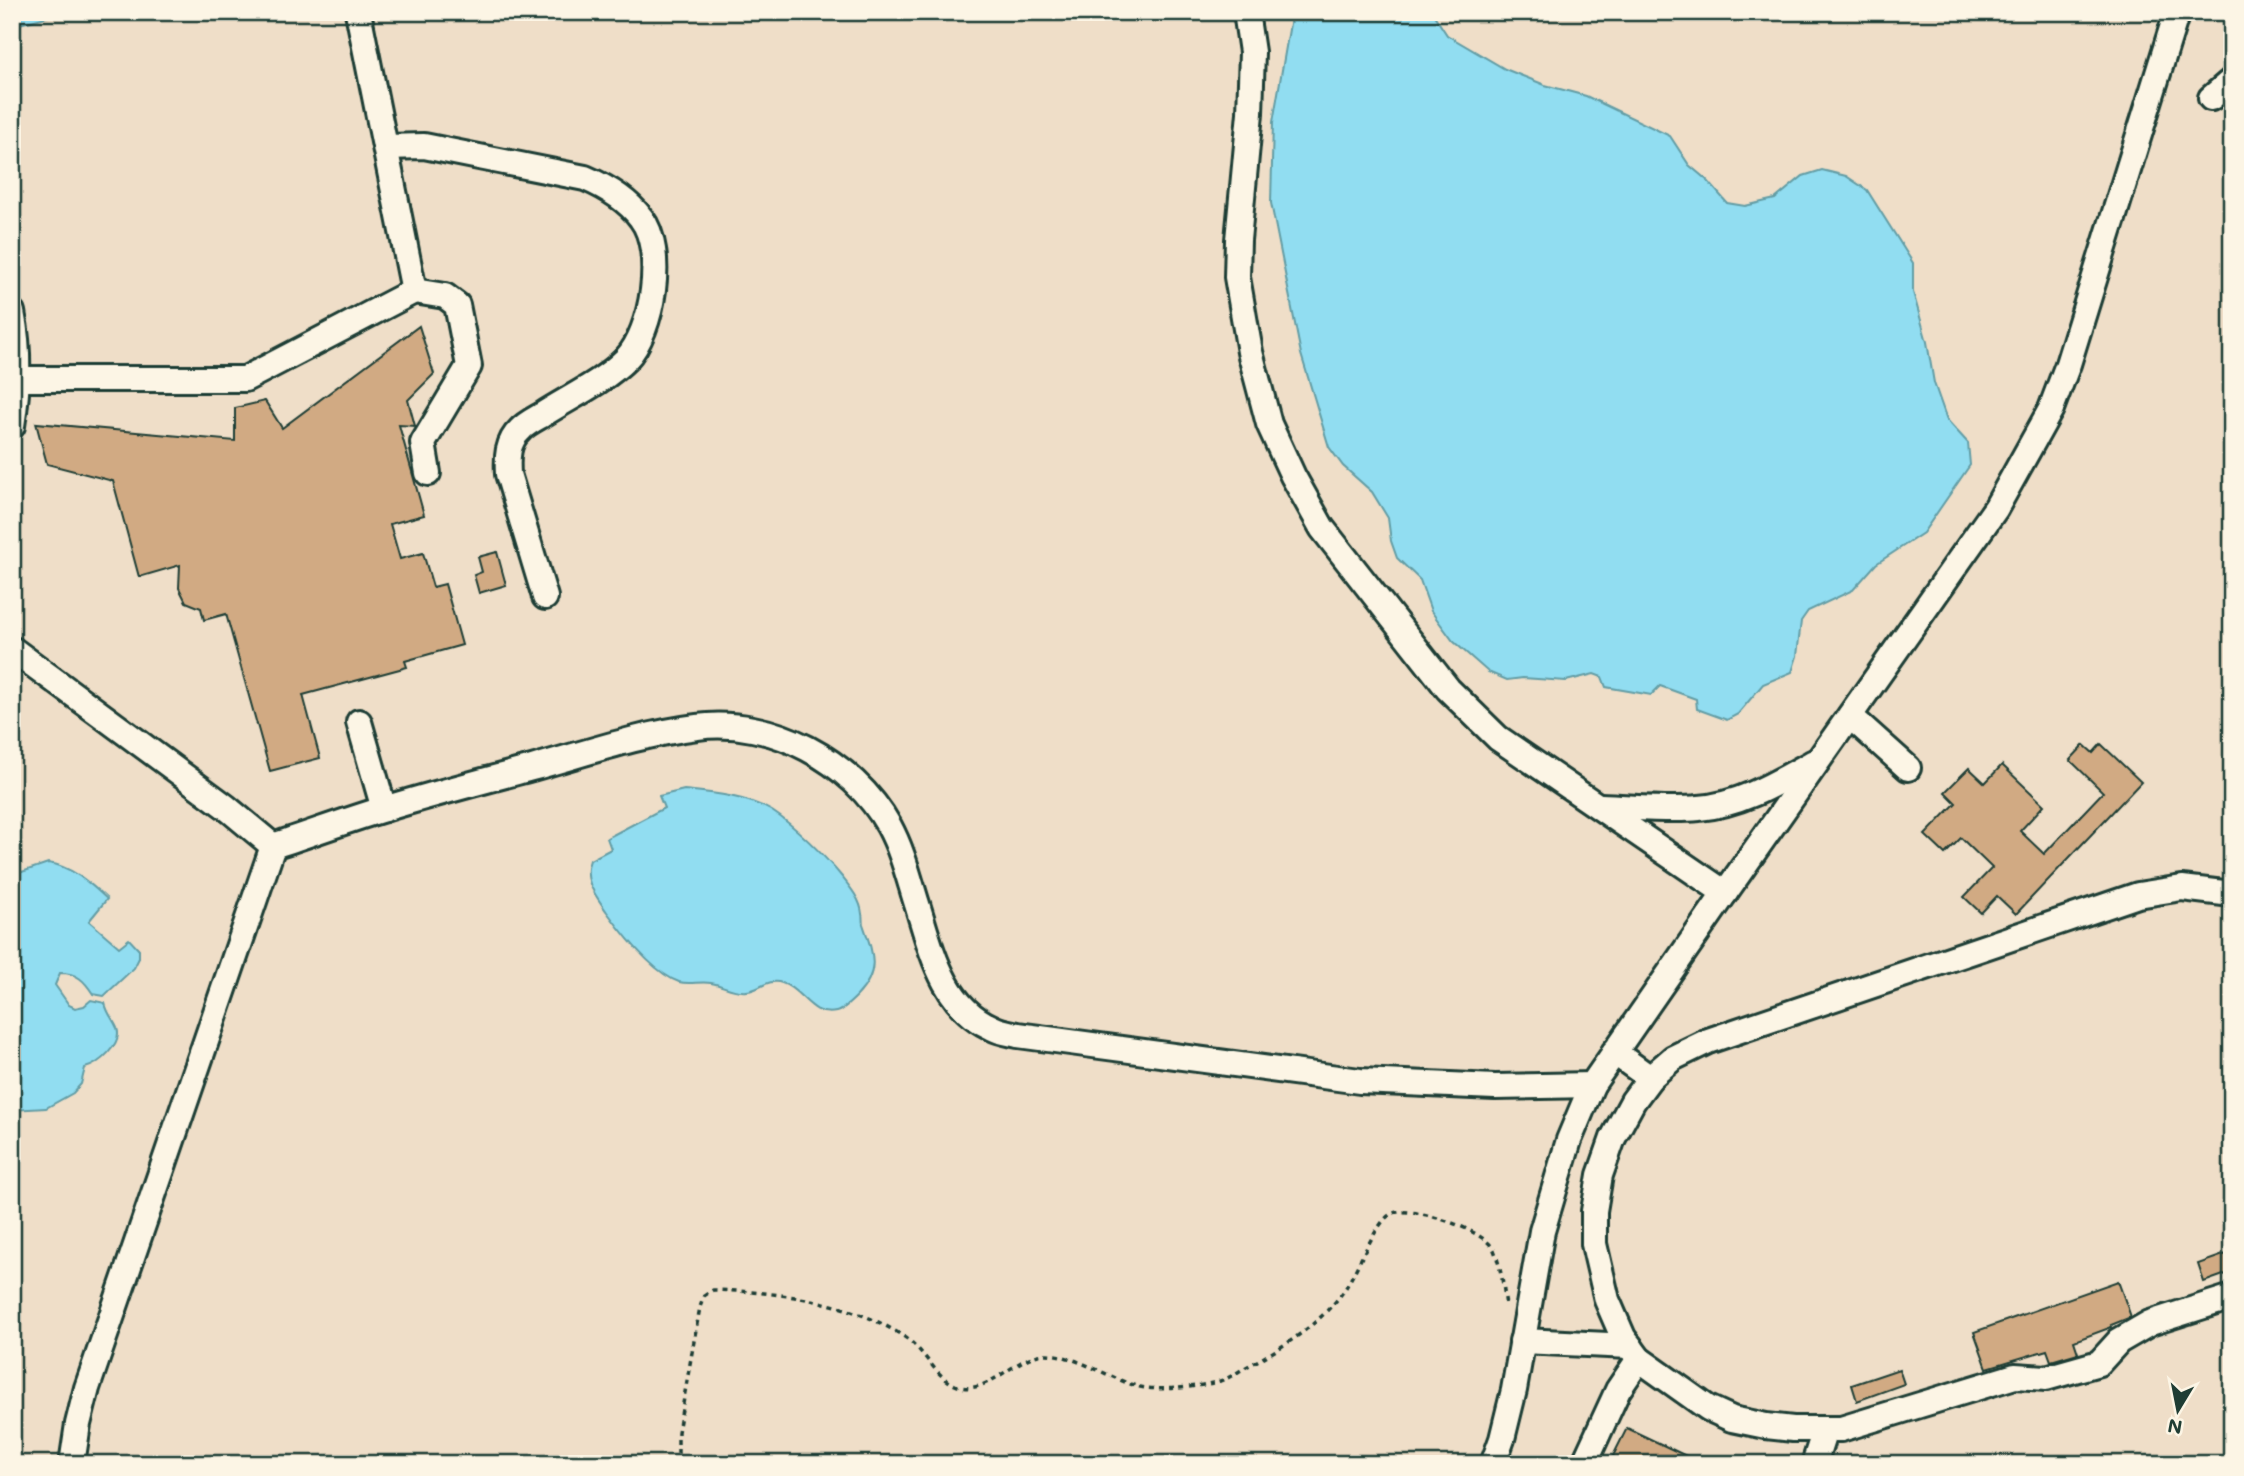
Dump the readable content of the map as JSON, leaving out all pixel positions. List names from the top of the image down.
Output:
{
  "north": "bottom"
}
